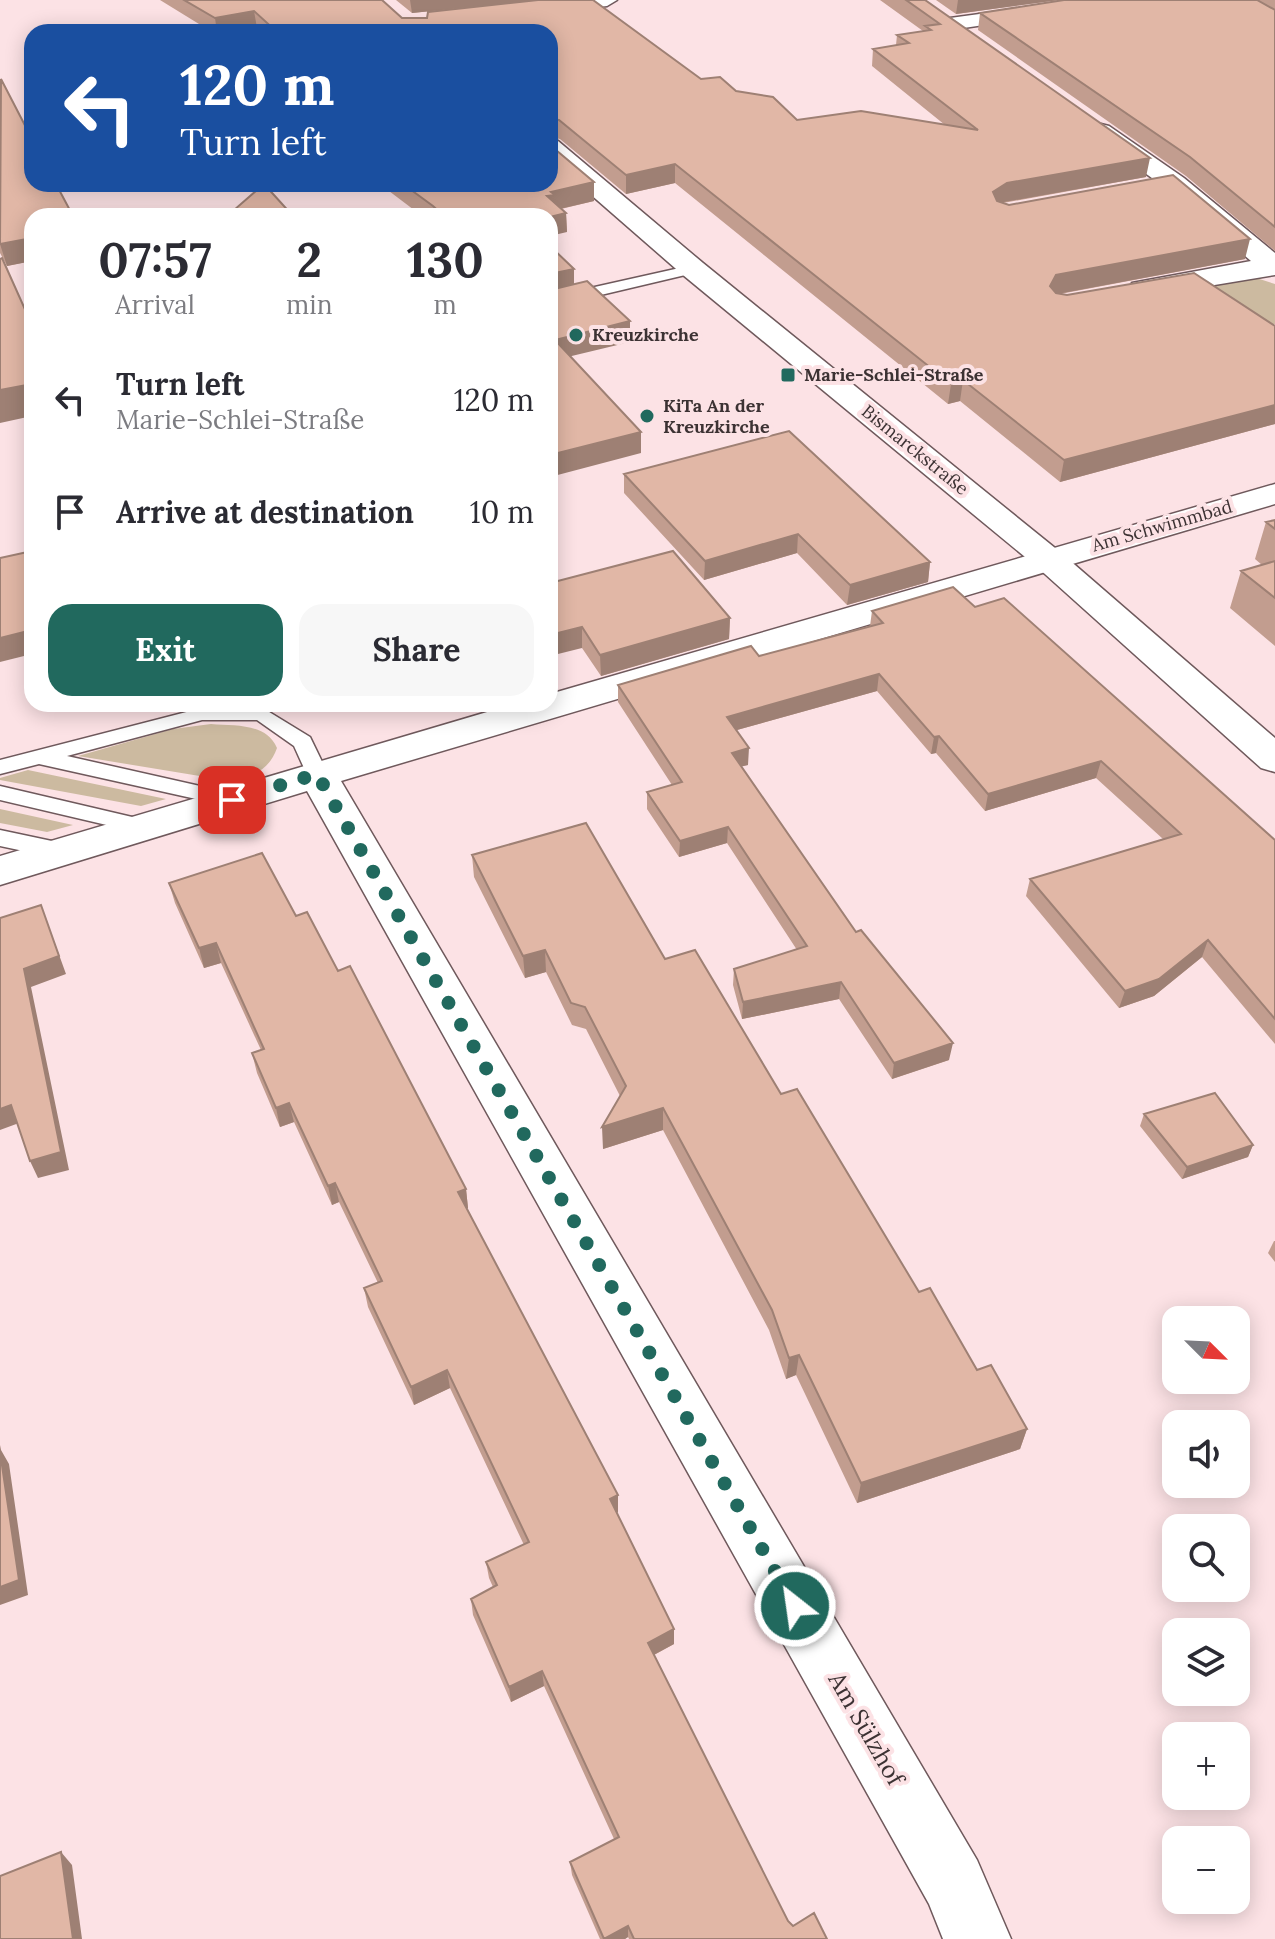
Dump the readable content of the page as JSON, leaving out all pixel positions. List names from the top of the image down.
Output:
{
  "streets": {
    "street": ["Bismarckstraße", "Am Schwimmbad", "Am Sülzhof"]
  },
  "crossings": [
    ["Bismarckstraße", "Am Schwimmbad"]
  ],
  "places": {
    "other": ["Kreuzkirche", "KiTa An der Kreuzkirche"],
    "transit": ["Marie-Schlei-Straße"]
  },
  "north": "bottom right",
  "page": {
    "turn": ["120 m", "Turn left"],
    "eta": [
      "07:57",
      "Arrival",
      "2",
      "min",
      "130",
      "m"
    ],
    "list": [
      {
        "name": "Turn left",
        "note": "Marie-Schlei-Straße",
        "value": "120 m"
      },
      {
        "name": "Arrive at destination",
        "value": "10 m"
      }
    ],
    "buttons": ["Exit", "Share"],
    "map_buttons": ["+", "−"]
  }
}
